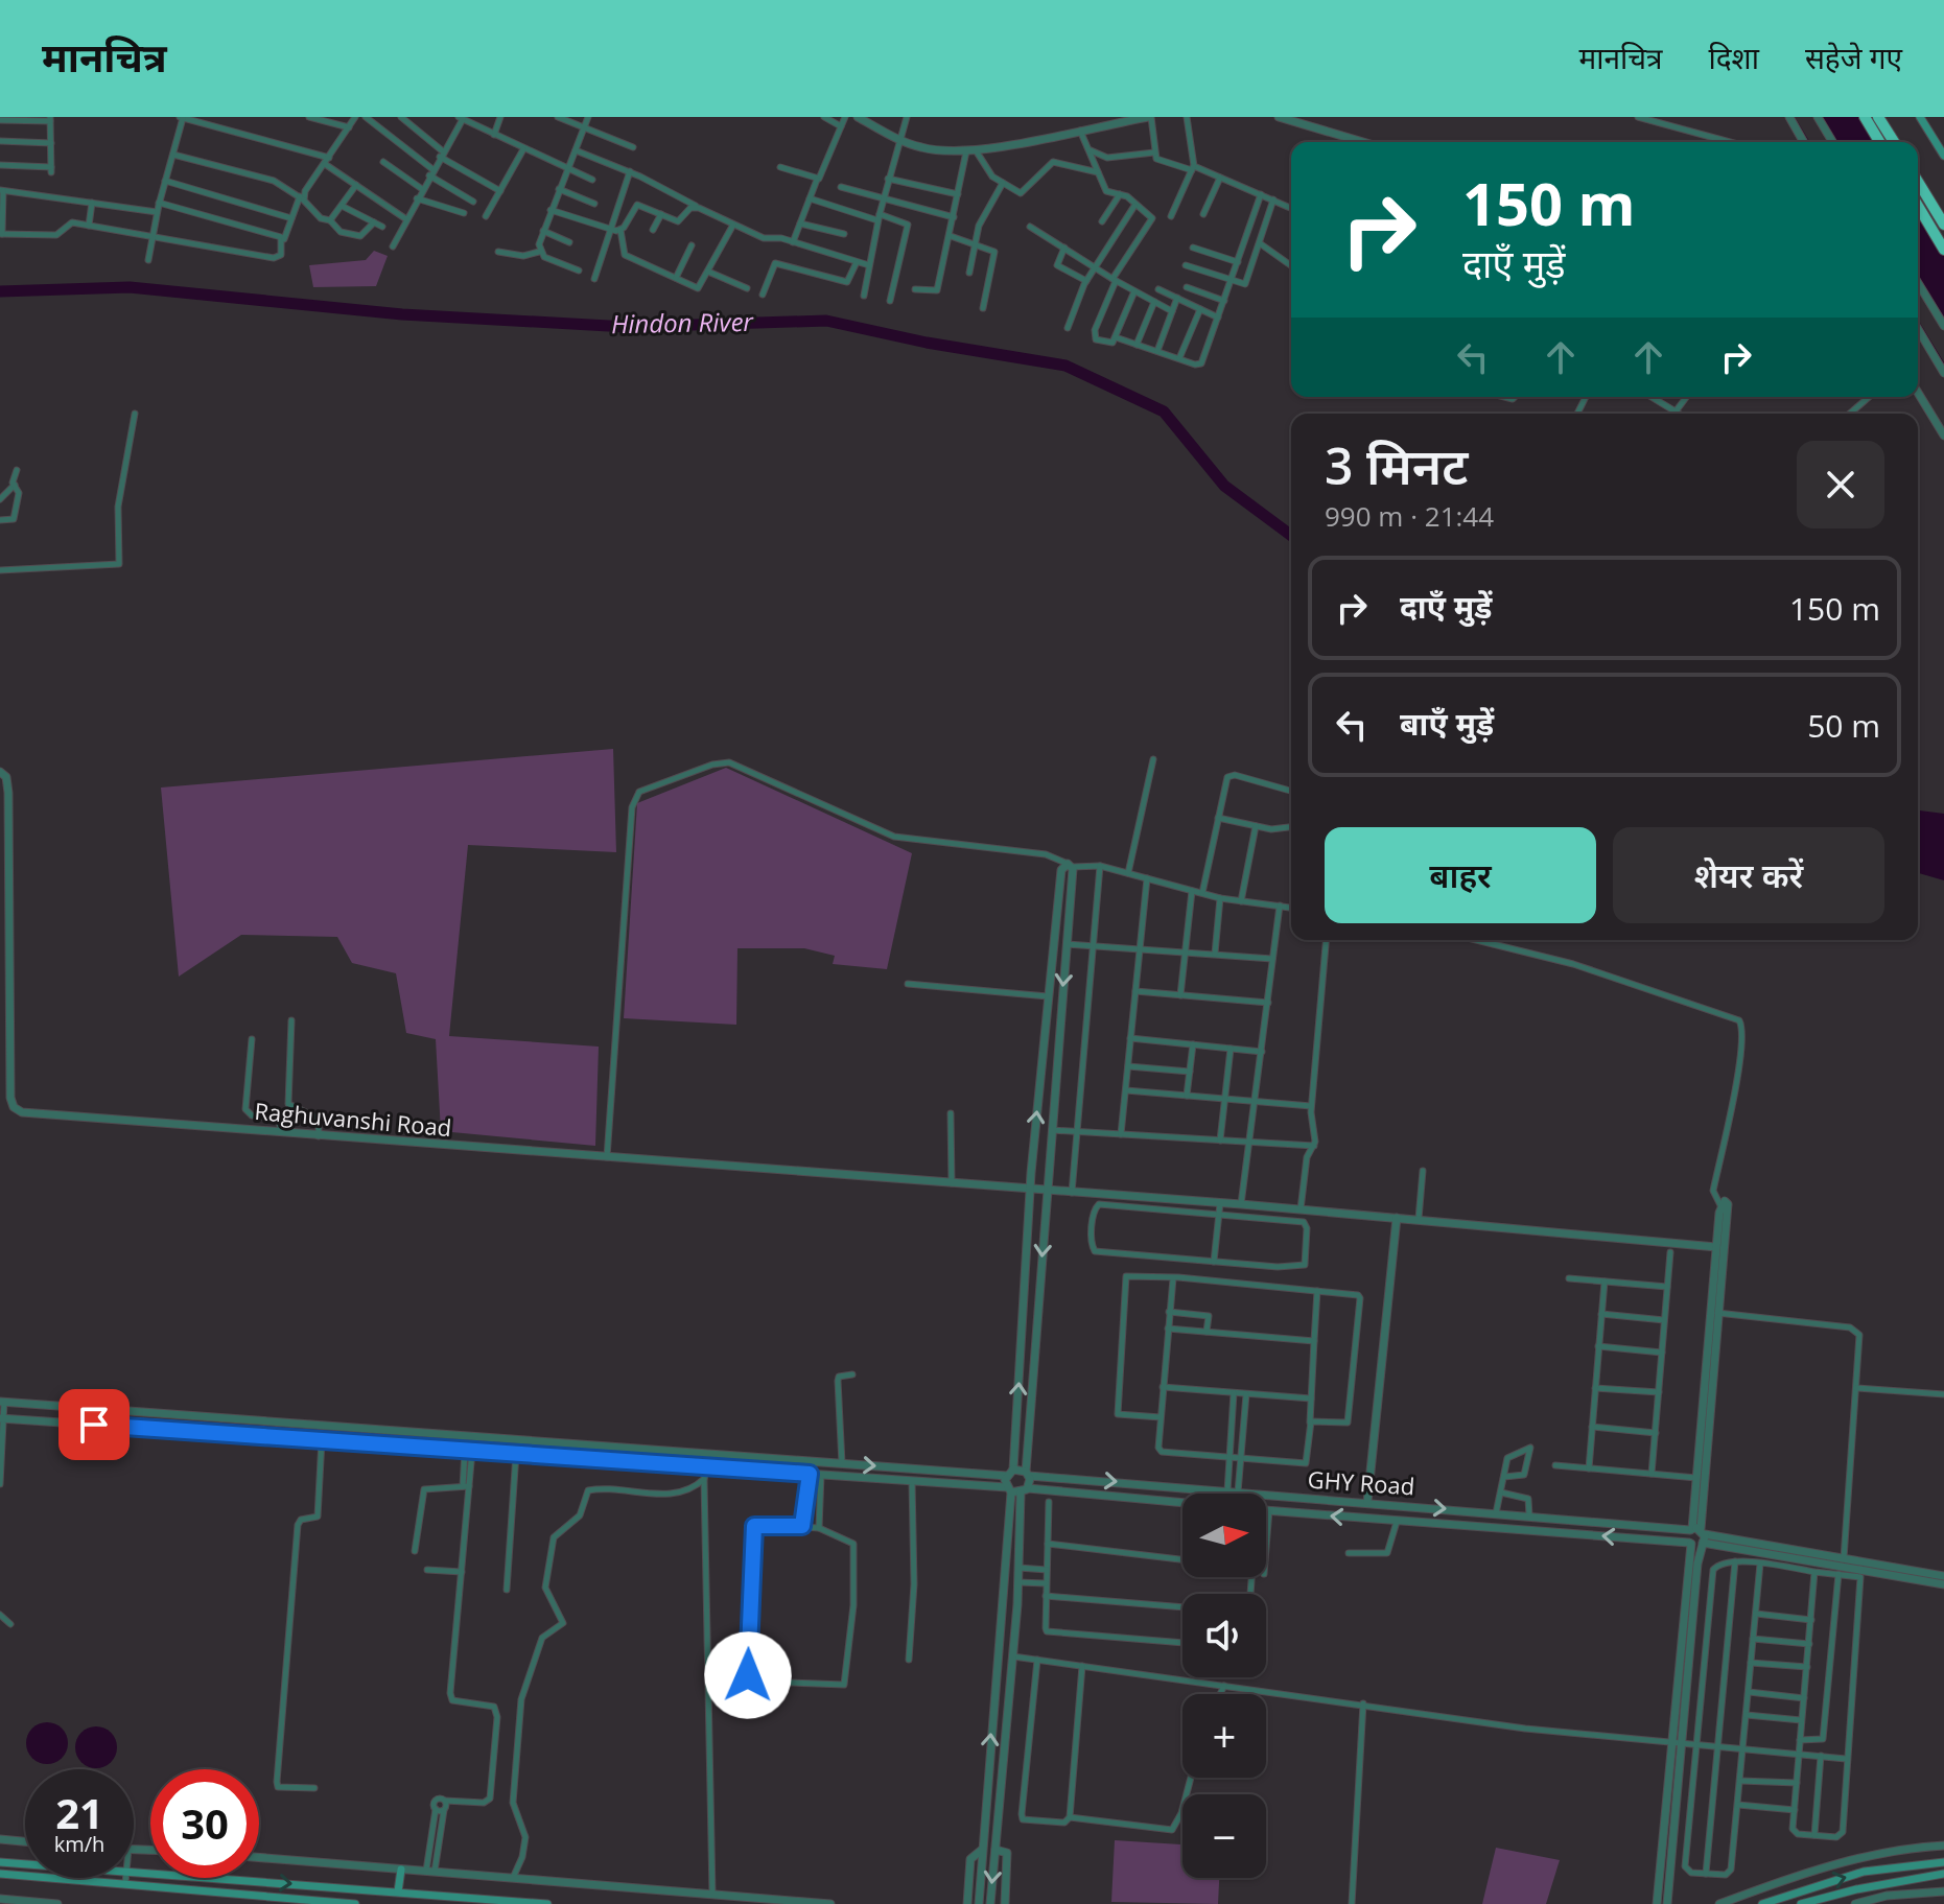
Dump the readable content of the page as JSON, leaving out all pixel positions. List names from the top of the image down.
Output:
{
  "streets": {
    "street": ["Raghuvanshi Road", "GHY Road"]
  },
  "water": ["Hindon River"],
  "north": "right",
  "page": {
    "header": "मानचित्र",
    "nav": ["मानचित्र", "दिशा", "सहेजे गए"],
    "turn": ["150 m", "दाएँ मुड़ें"],
    "heading": ["3 मिनट", "990 m · 21:44"],
    "list": [
      {
        "name": "दाएँ मुड़ें",
        "value": "150 m"
      },
      {
        "name": "बाएँ मुड़ें",
        "value": "50 m"
      }
    ],
    "buttons": ["बाहर", "शेयर करें"],
    "map_buttons": ["+", "−"],
    "speed": "21 km/h",
    "limit": "30"
  }
}
